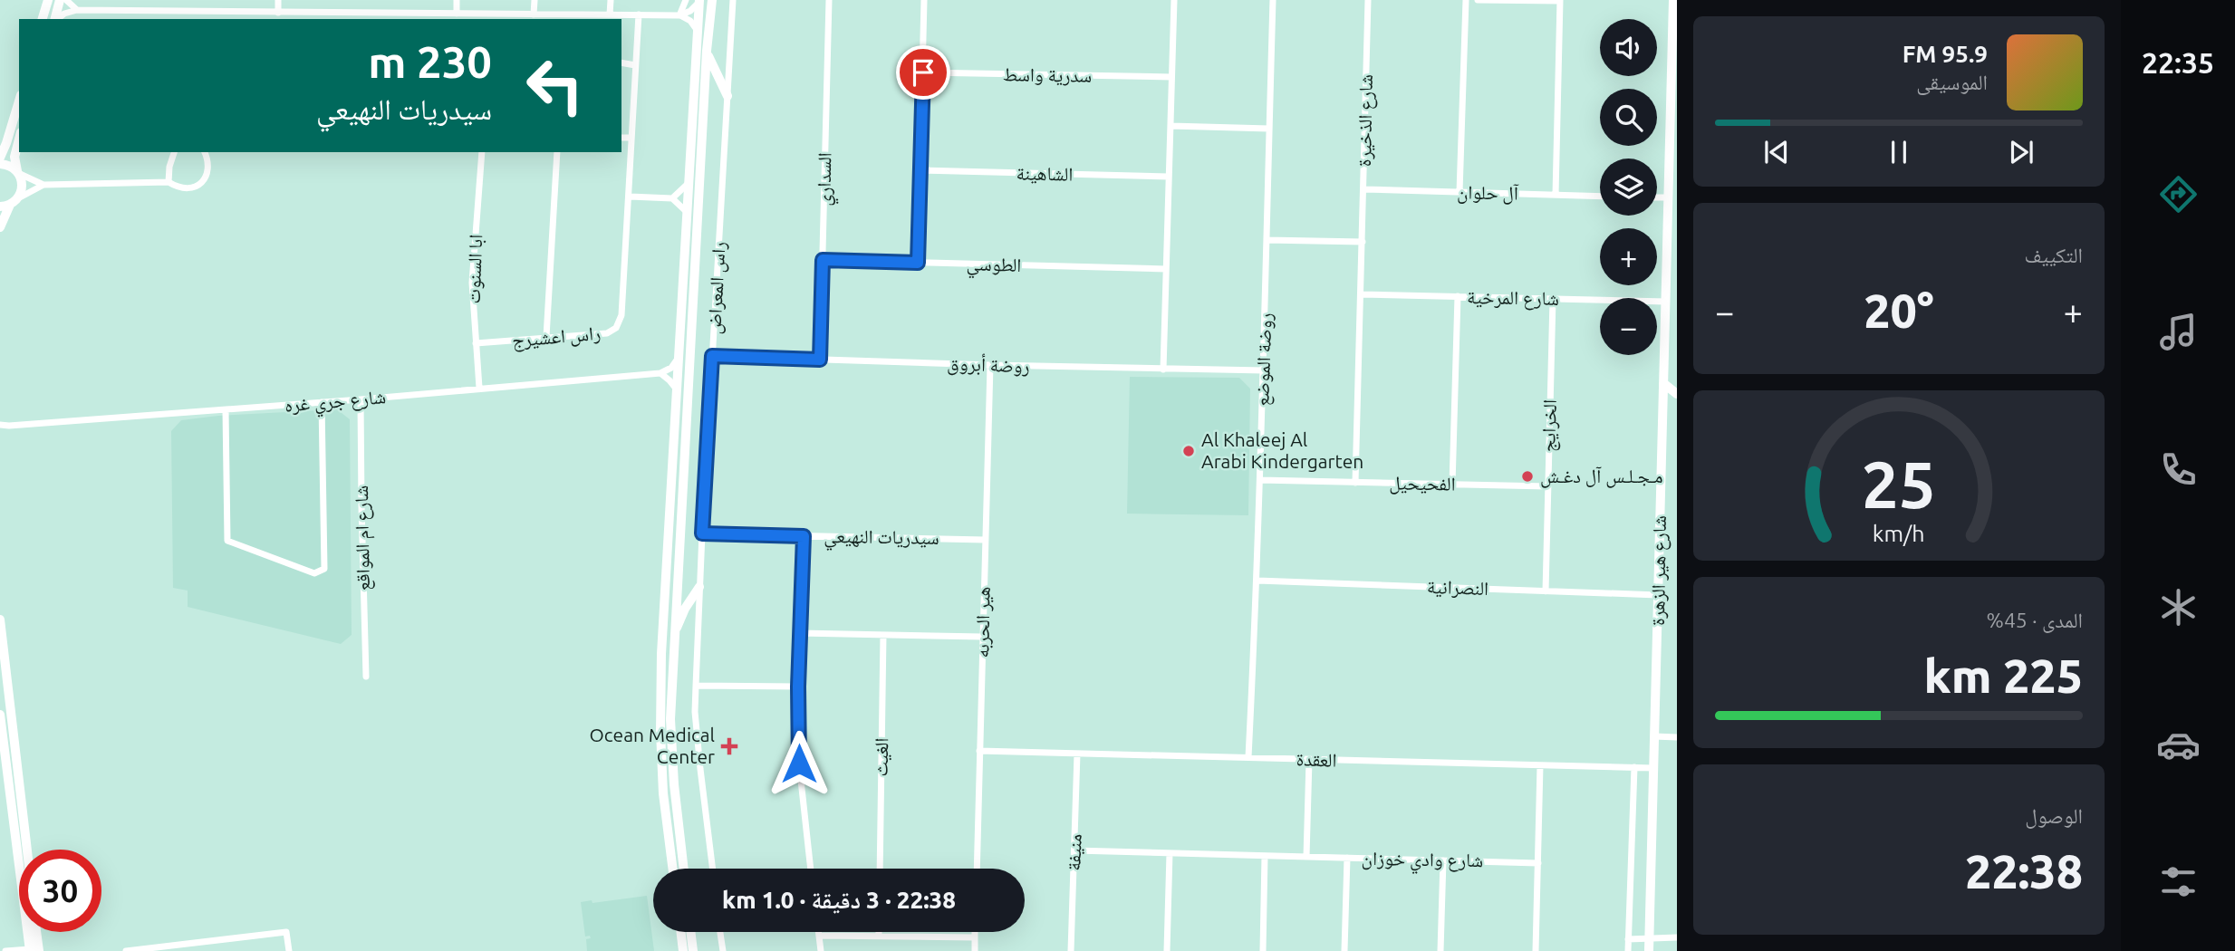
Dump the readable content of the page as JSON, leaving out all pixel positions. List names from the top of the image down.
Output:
{
  "streets": {
    "street": [
      "سدرية واسط",
      "شارع الذخيرة",
      "الشاهينة",
      "السداري",
      "آل حلوان",
      "الطوسي",
      "ابا السنوت",
      "راس المعراض",
      "شارع المرخية",
      "راس اعشيرج",
      "روضة الموضع",
      "روضة أبروق",
      "شارع جري غره",
      "الخرايج",
      "الفحيحيل",
      "سيدريات النهيعي",
      "شارع ام المواقع",
      "شارع هير الزهرة",
      "النصرانية",
      "هير الحربه",
      "الغيث",
      "العقدة",
      "منيفة",
      "شارع وادي خوزان"
    ]
  },
  "crossings": [
    ["شارع الذخيرة", "آل حلوان"],
    ["شارع الذخيرة", "شارع المرخية"],
    ["شارع الذخيرة", "الفحيحيل"],
    ["السداري", "الطوسي"],
    ["السداري", "روضة أبروق"],
    ["ابا السنوت", "راس اعشيرج"],
    ["ابا السنوت", "شارع جري غره"],
    ["راس المعراض", "روضة أبروق"],
    ["راس المعراض", "سيدريات النهيعي"],
    ["شارع المرخية", "الخرايج"],
    ["شارع المرخية", "شارع هير الزهرة"],
    ["روضة الموضع", "روضة أبروق"],
    ["روضة الموضع", "الفحيحيل"],
    ["روضة الموضع", "النصرانية"],
    ["روضة الموضع", "العقدة"],
    ["روضة أبروق", "هير الحربه"],
    ["شارع جري غره", "شارع ام المواقع"],
    ["الخرايج", "الفحيحيل"],
    ["الخرايج", "النصرانية"],
    ["سيدريات النهيعي", "هير الحربه"],
    ["شارع هير الزهرة", "النصرانية"],
    ["شارع هير الزهرة", "العقدة"],
    ["هير الحربه", "العقدة"],
    ["العقدة", "منيفة"],
    ["منيفة", "شارع وادي خوزان"]
  ],
  "places": {
    "other": ["Al Khaleej Al Arabi Kindergarten", "مـجـلـس آل دغـش"],
    "health": ["Ocean Medical Center"]
  },
  "page": {
    "tabs": "22:35",
    "map_buttons": ["+", "−"],
    "turn": ["230 m", "سيدريات النهيعي"],
    "song": ["95.9 FM", "الموسيقى"],
    "tile": [
      "التكييف",
      ["المدى · 45%", "225 km"],
      ["الوصول", "22:38"]
    ],
    "heat": ["−", "20°", "+"],
    "limit": "30",
    "trip": "22:38 · 3 دقيقة · 1.0 km",
    "gauge": ["25", "km/h"]
  }
}
